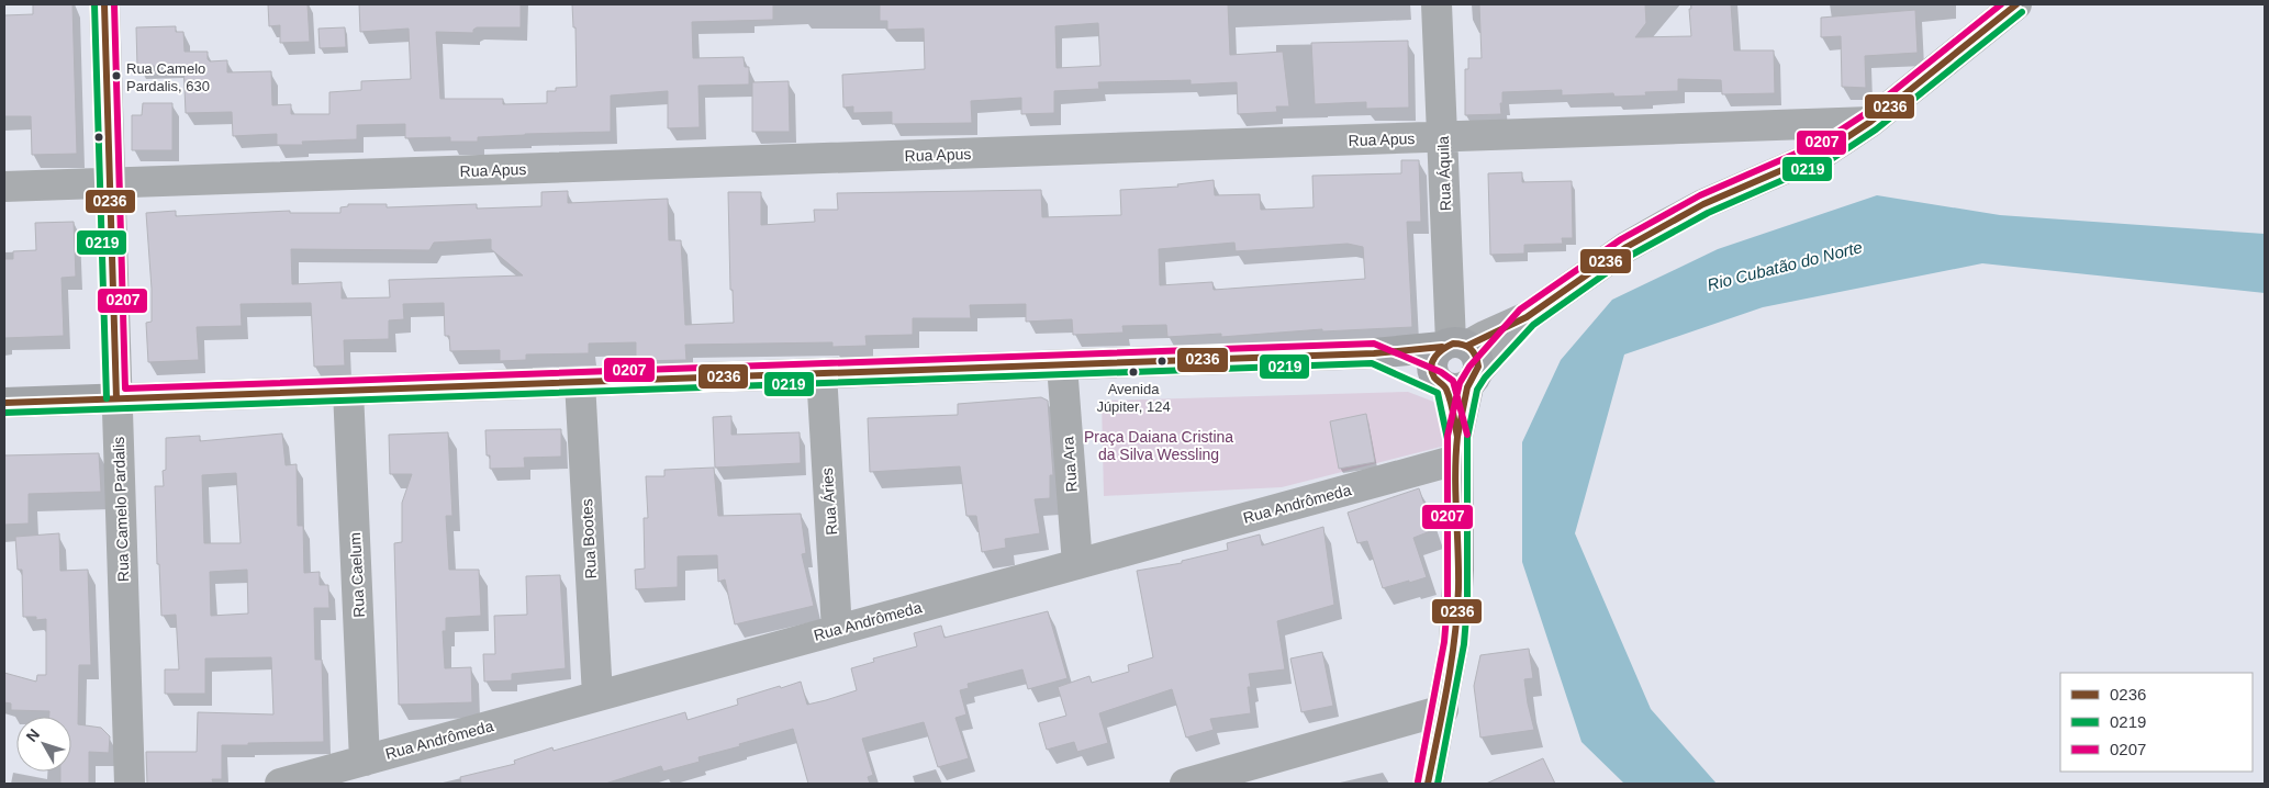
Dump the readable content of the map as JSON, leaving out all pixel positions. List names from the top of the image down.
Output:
{
  "streets": {
    "street": [
      "Rua Apus",
      "Rua Áquila",
      "Rua Ara",
      "Rua Áries",
      "Rua Andrômeda",
      "Rua Camelo Pardalis",
      "Rua Bootes",
      "Rua Caelum"
    ]
  },
  "crossings": [
    ["Rua Apus", "Rua Áquila"],
    ["Rua Apus", "Rua Camelo Pardalis"],
    ["Rua Ara", "Rua Andrômeda"],
    ["Rua Áries", "Rua Andrômeda"],
    ["Rua Andrômeda", "Rua Bootes"],
    ["Rua Andrômeda", "Rua Caelum"]
  ],
  "water": ["Rio Cubatão do Norte"],
  "parks": ["Praça Daiana Cristina da Silva Wessling"],
  "places": ["Rua Camelo Pardalis, 630", "Avenida Júpiter, 124"],
  "lines": ["transit line 0236", "transit line 0219", "transit line 0207"],
  "legend": ["0236", "0219", "0207"],
  "north": "top left"
}
